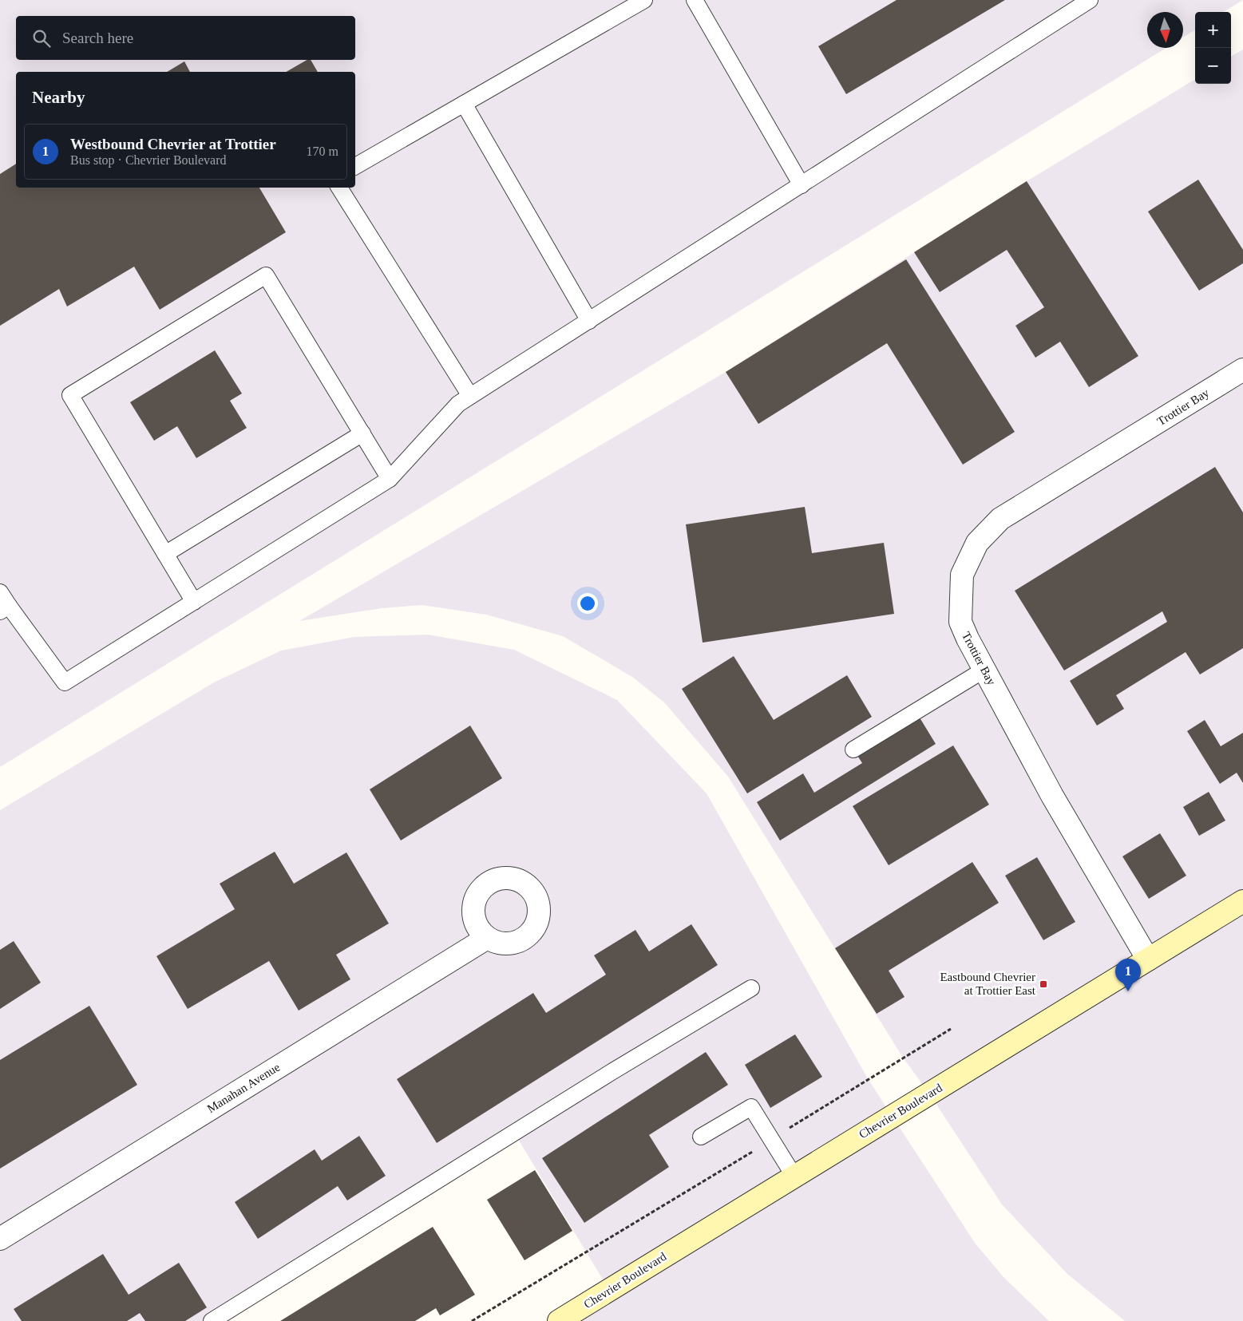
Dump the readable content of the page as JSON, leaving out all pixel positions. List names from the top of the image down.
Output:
{
  "streets": {
    "street": ["Trottier Bay", "Manahan Avenue", "Chevrier Boulevard"]
  },
  "crossings": [
    ["Trottier Bay", "Chevrier Boulevard"]
  ],
  "places": {
    "transit": ["Eastbound Chevrier at Trottier East"]
  },
  "north": "bottom",
  "page": {
    "map_buttons": ["+", "−"],
    "search": "Search here",
    "heading": "Nearby",
    "list": [
      {
        "mark": "1",
        "name": "Westbound Chevrier at Trottier",
        "note": "Bus stop · Chevrier Boulevard",
        "value": "170 m"
      }
    ],
    "pins": "1"
  }
}
